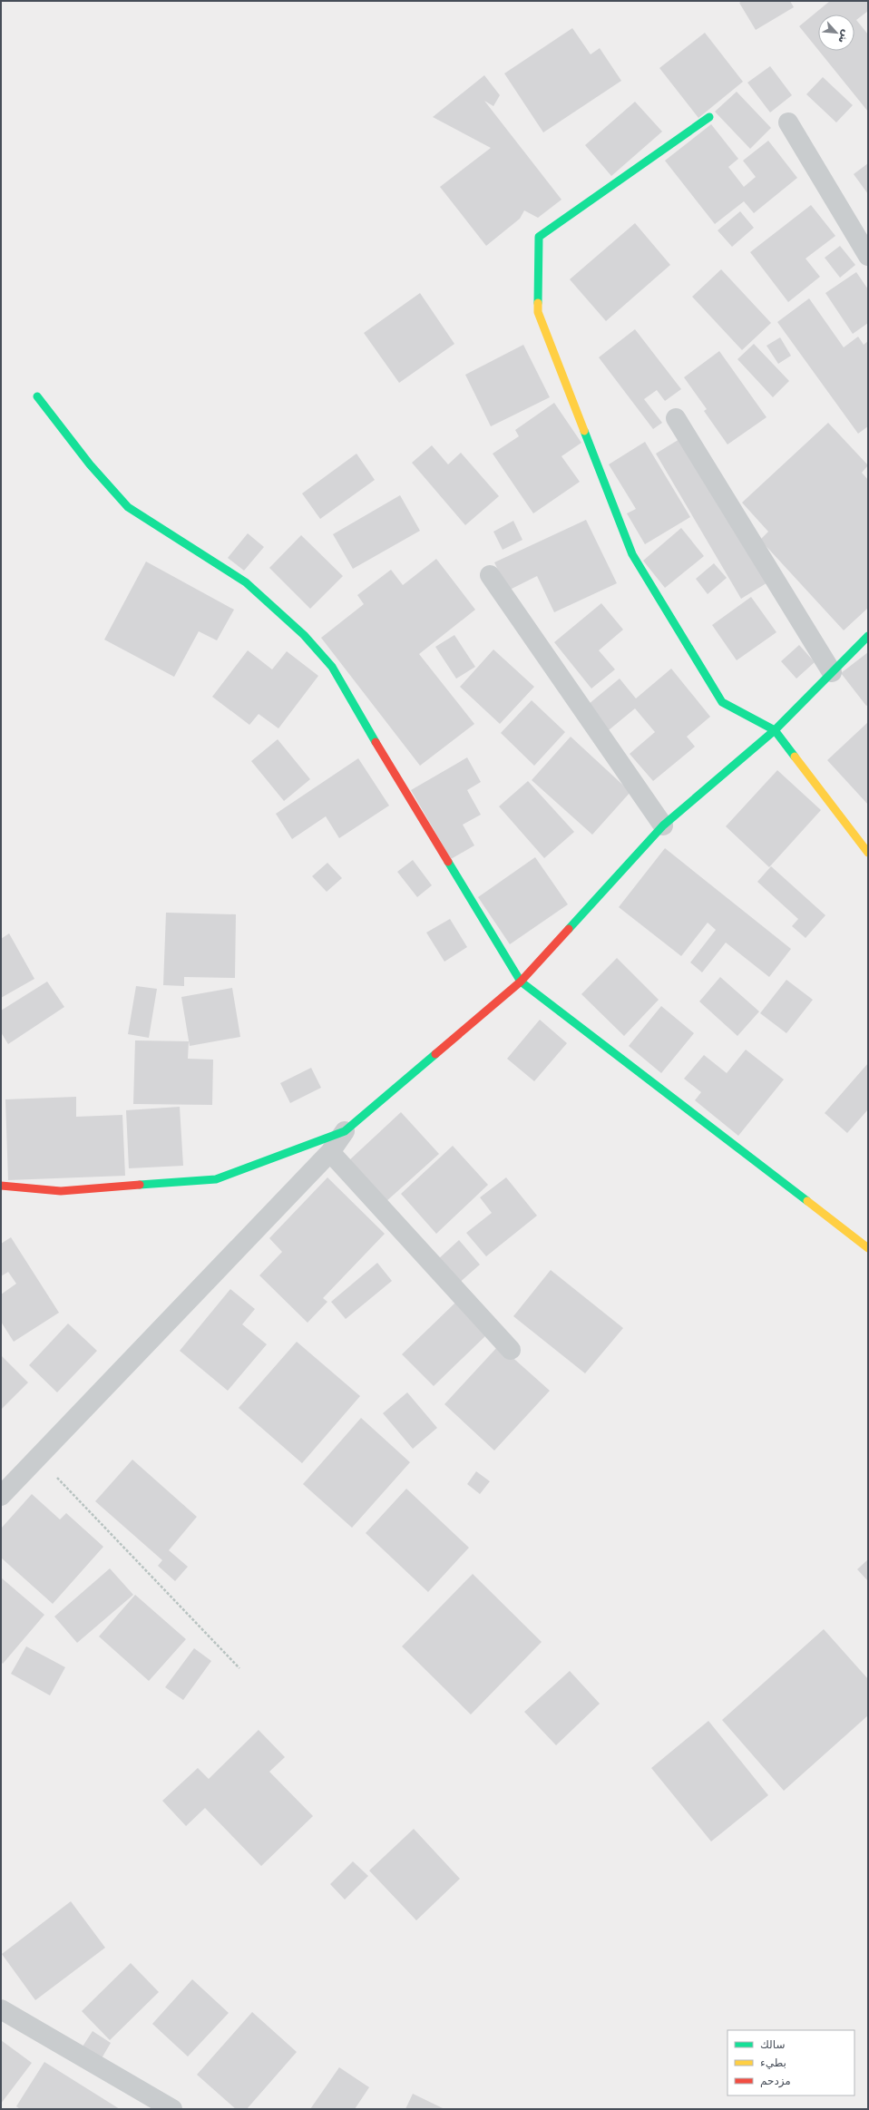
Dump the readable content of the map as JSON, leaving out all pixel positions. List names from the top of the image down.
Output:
{
  "legend": ["سالك", "بطيء", "مزدحم"],
  "north": "bottom right"
}
